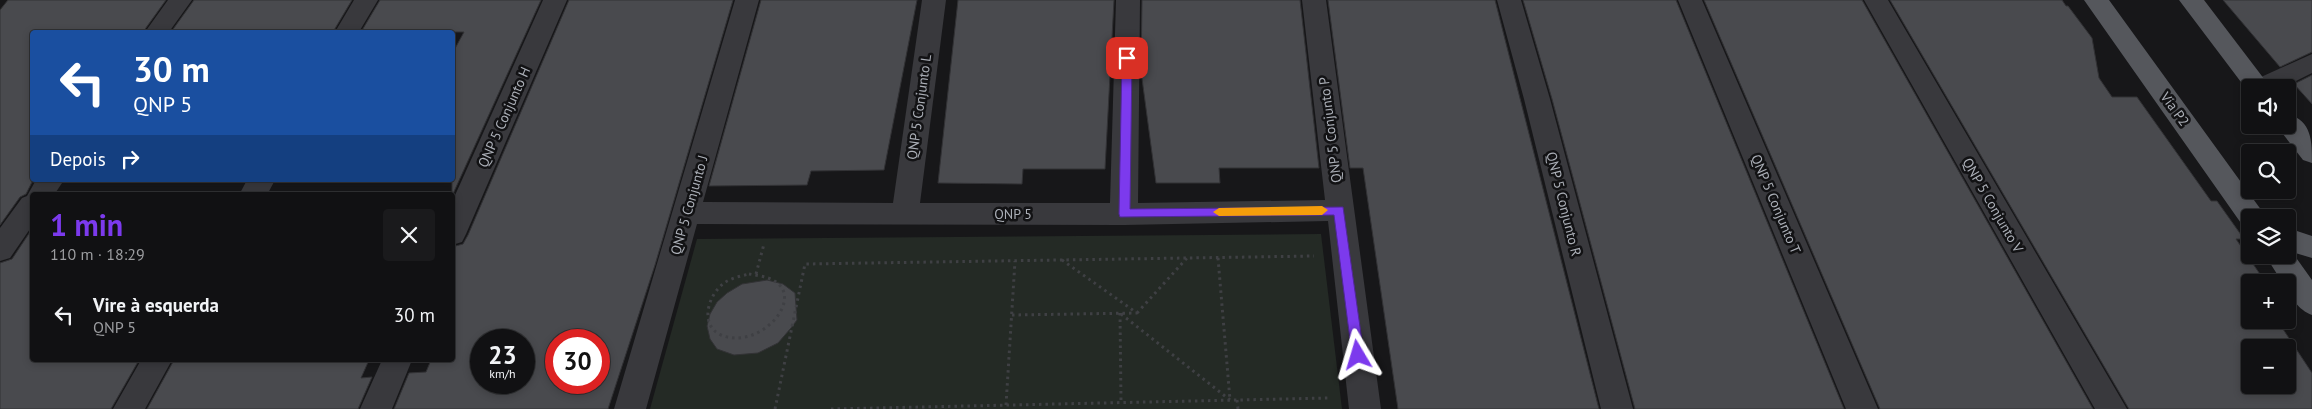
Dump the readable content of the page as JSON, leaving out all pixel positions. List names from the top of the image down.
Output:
{
  "streets": {
    "main road": ["Via P2"],
    "street": [
      "QNP 5 Conjunto L",
      "QNP 5 Conjunto H",
      "QNP 5 Conjunto P",
      "QNP 5 Conjunto R",
      "QNP 5 Conjunto T",
      "QNP 5 Conjunto J",
      "QNP 5 Conjunto V",
      "QNP 5"
    ]
  },
  "crossings": [
    ["QNP 5 Conjunto L", "QNP 5"],
    ["QNP 5 Conjunto P", "QNP 5"],
    ["QNP 5 Conjunto J", "QNP 5"]
  ],
  "page": {
    "turn": ["30 m", "QNP 5"],
    "map_buttons": ["+", "−"],
    "then": "Depois",
    "heading": ["1 min", "110 m · 18:29"],
    "list": [
      {
        "name": "Vire à esquerda",
        "note": "QNP 5",
        "value": "30 m"
      }
    ],
    "speed": "23 km/h",
    "limit": "30"
  }
}
